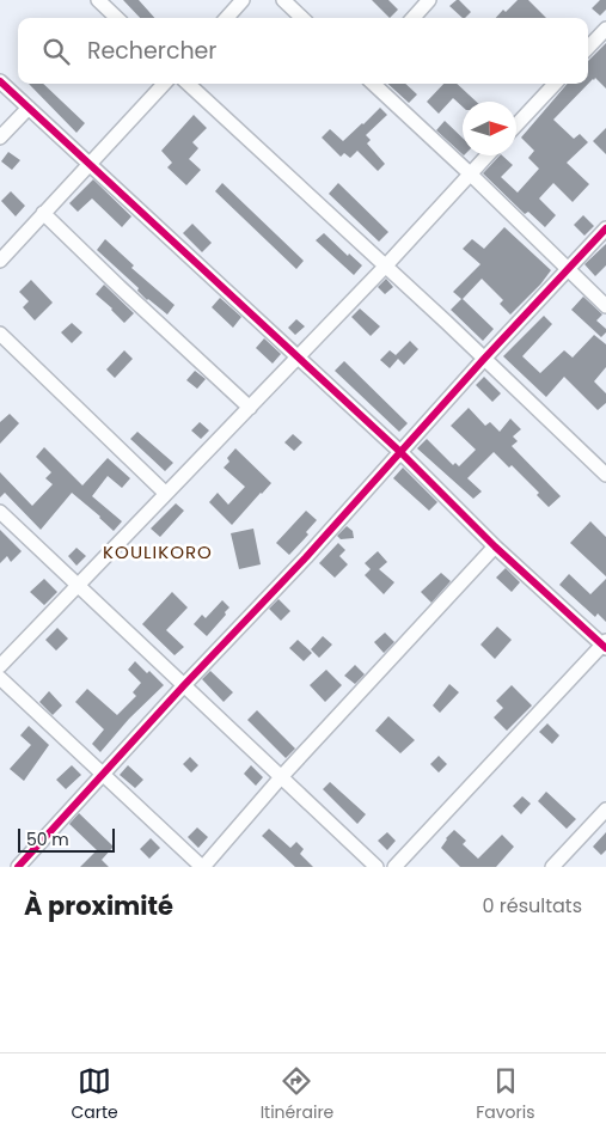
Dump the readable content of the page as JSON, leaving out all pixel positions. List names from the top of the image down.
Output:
{
  "districts": ["KOULIKORO"],
  "scale_bar": "50 m",
  "north": "right",
  "page": {
    "search": "Rechercher",
    "scale": "50 m",
    "heading": ["À proximité", "0 résultats"],
    "nav": ["Carte", "Itinéraire", "Favoris"]
  }
}
